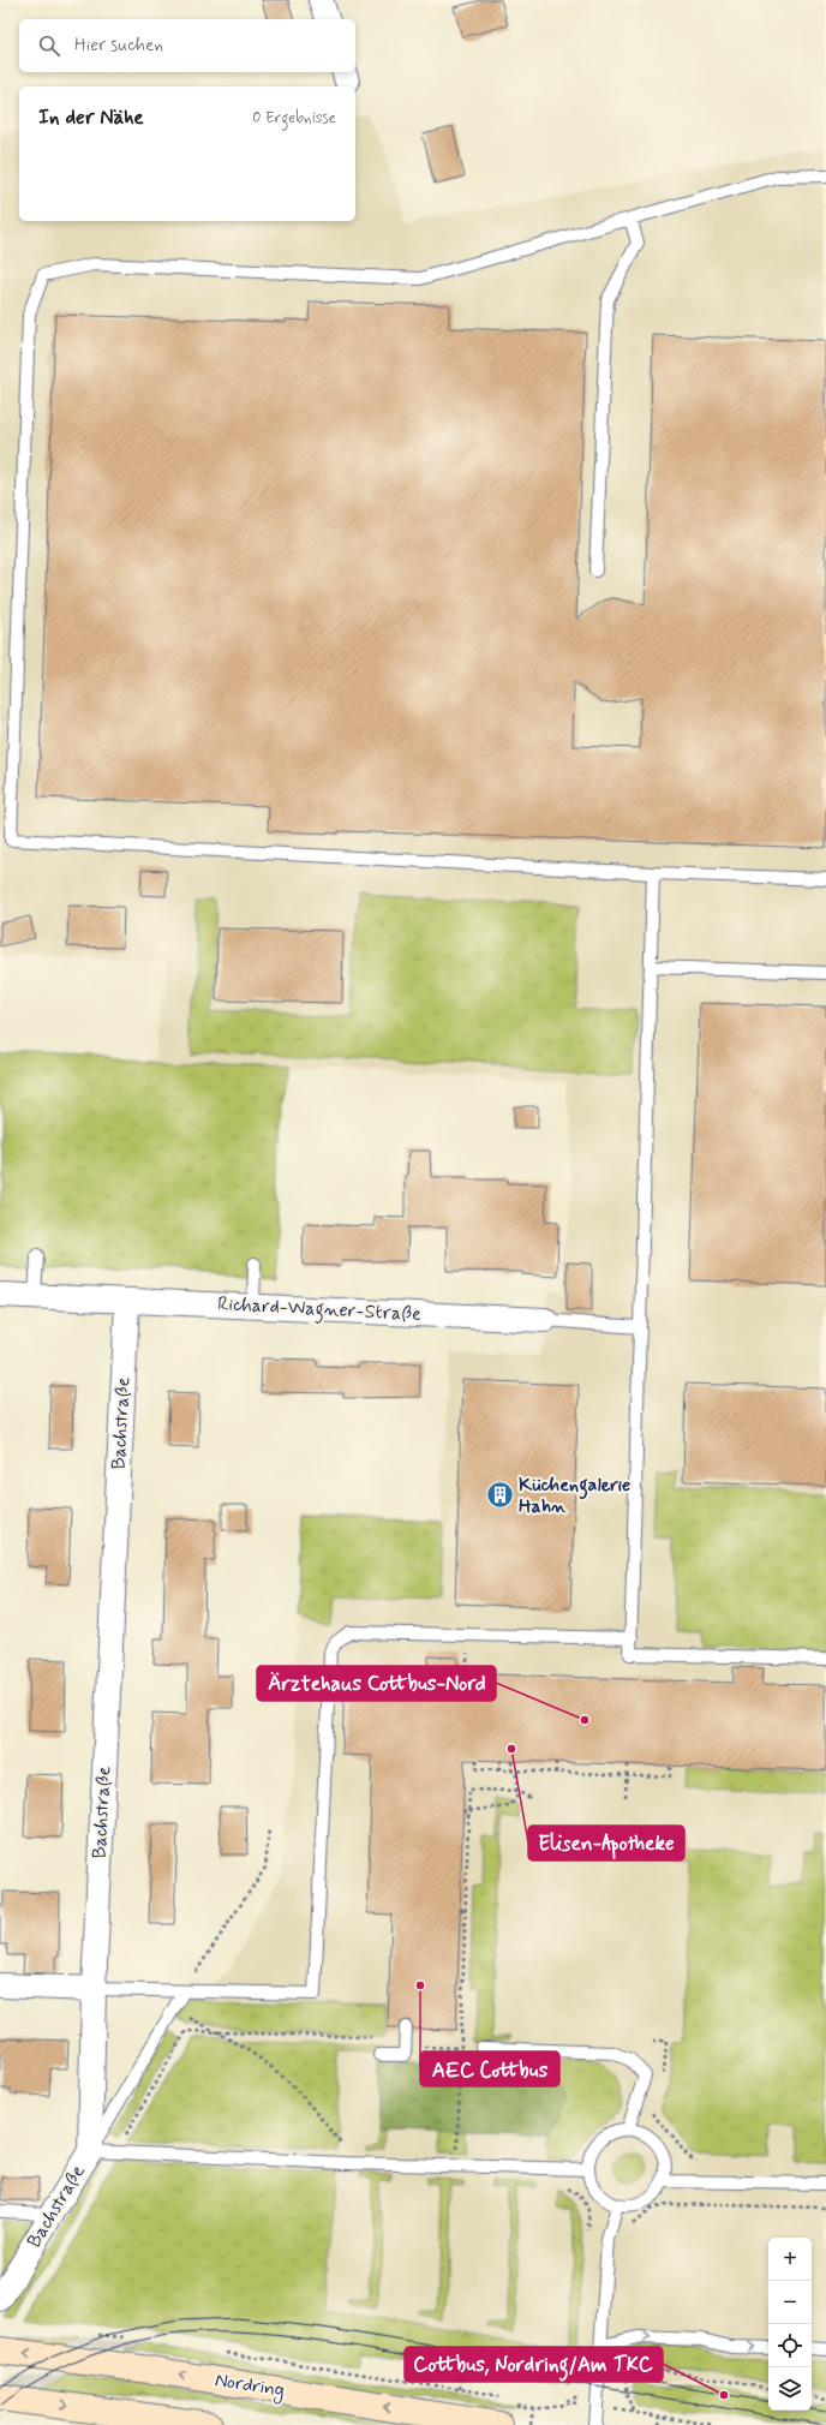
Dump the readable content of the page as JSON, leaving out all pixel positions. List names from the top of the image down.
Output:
{
  "streets": {
    "main road": ["Nordring"],
    "street": ["Richard-Wagner-Straße", "Bachstraße"]
  },
  "crossings": [
    ["Richard-Wagner-Straße", "Bachstraße"]
  ],
  "places": {
    "building": ["Küchengalerie Hahn"],
    "other": [
      "Ärztehaus Cottbus-Nord",
      "Elisen-Apotheke",
      "AEC Cottbus",
      "Cottbus, Nordring/Am TKC"
    ]
  },
  "page": {
    "search": "Hier suchen",
    "heading": ["In der Nähe", "0 Ergebnisse"],
    "map_buttons": ["+", "−"]
  }
}
